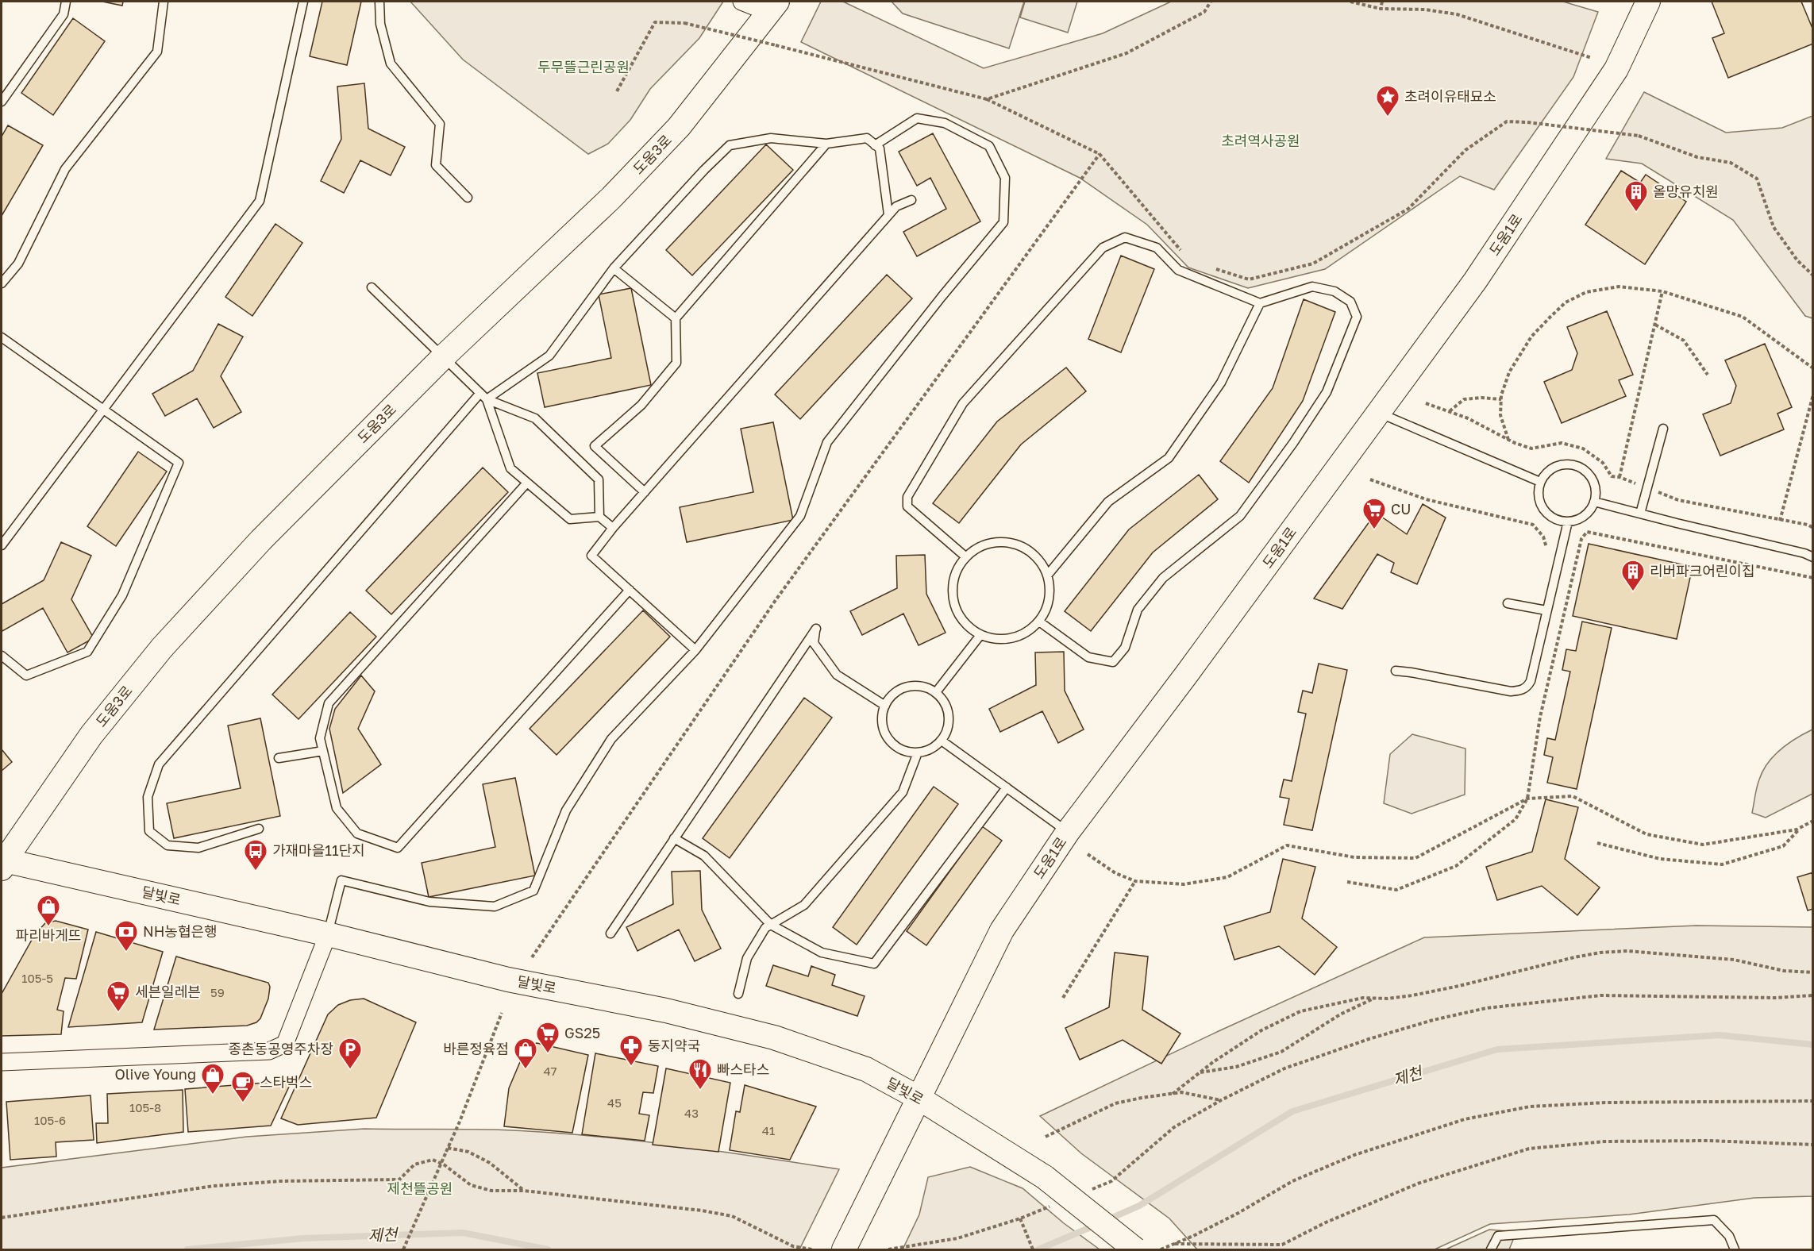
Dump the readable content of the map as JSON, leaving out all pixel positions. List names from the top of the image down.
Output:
{
  "streets": {
    "street": ["도움3로", "도움1로", "달빛로"]
  },
  "crossings": [
    ["도움3로", "달빛로"],
    ["도움1로", "달빛로"]
  ],
  "water": ["제천"],
  "parks": ["두무뜰근린공원", "초려역사공원", "제천뜰공원"],
  "places": {
    "place": ["초려이유태묘소"],
    "building": ["올망유치원", "리버파크어린이집"],
    "supermarket": ["CU", "세븐일레븐", "GS25"],
    "bus stop": ["가재마을11단지"],
    "shop": ["파리바게뜨", "바른정육점", "Olive Young"],
    "bank": ["NH농협은행"],
    "pharmacy": ["둥지약국"],
    "parking": ["종촌동공영주차장"],
    "restaurant": ["빠스타스"],
    "cafe": ["스타벅스"]
  },
  "house_numbers": [
    "105-5",
    "59",
    "47",
    "45",
    "105-8",
    "43",
    "105-6",
    "41"
  ]
}
